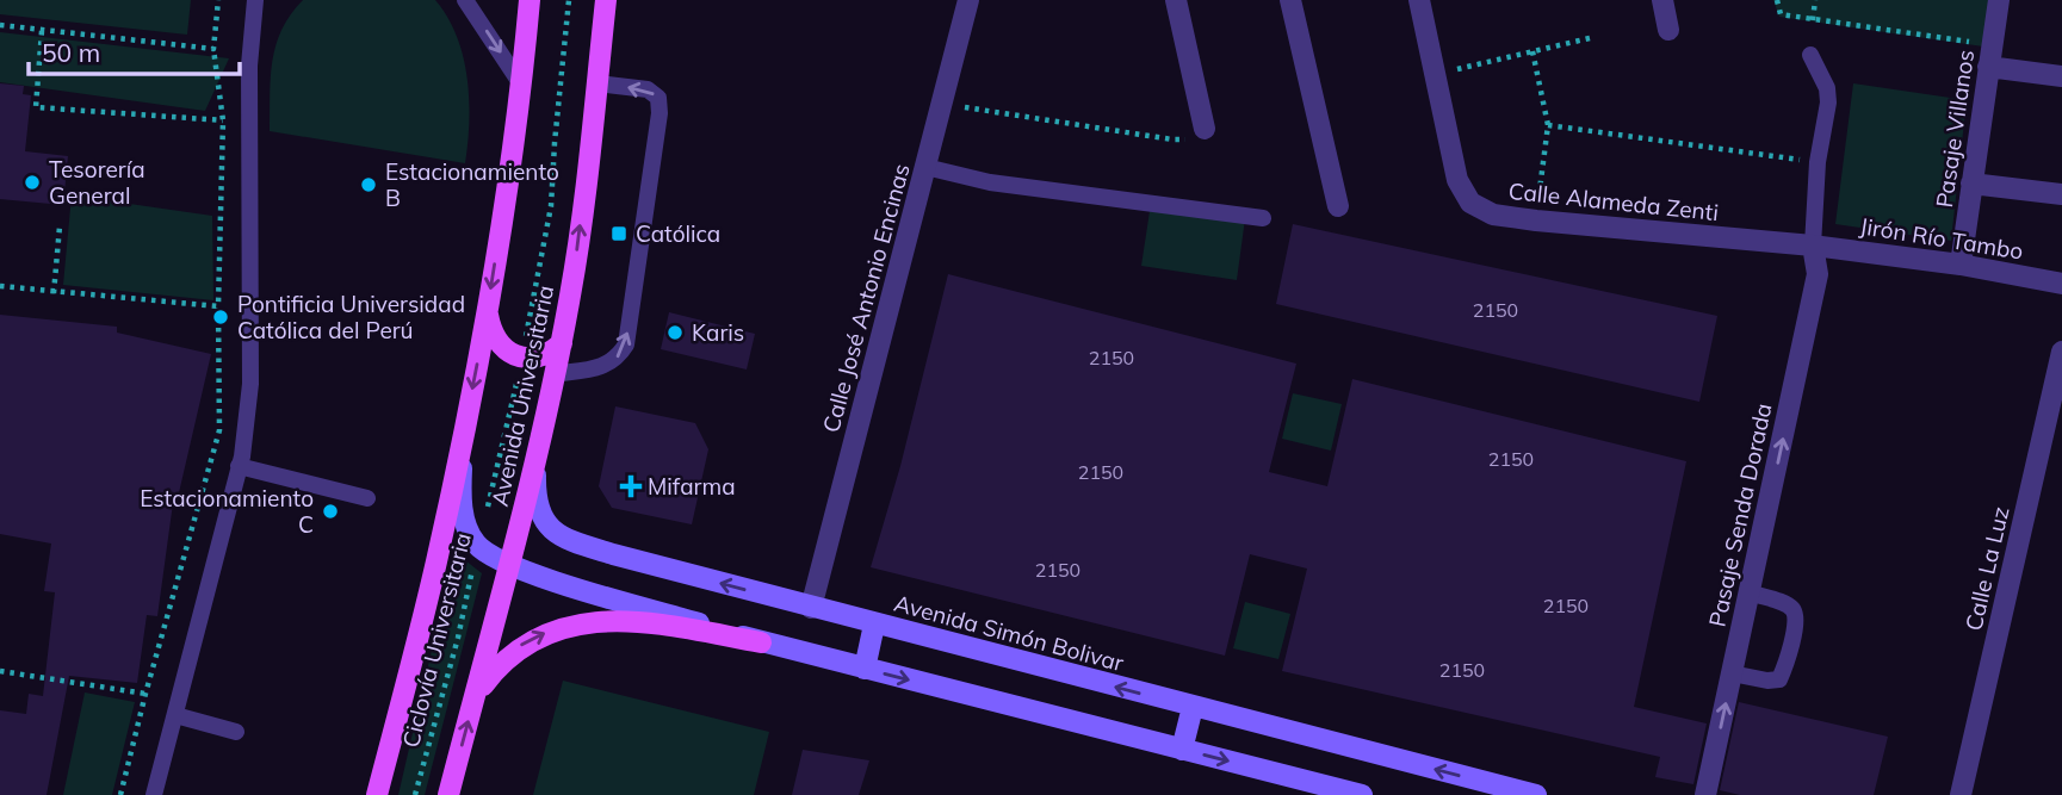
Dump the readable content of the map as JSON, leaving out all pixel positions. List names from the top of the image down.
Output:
{
  "streets": {
    "main road": ["Avenida Universitaria", "Avenida Simón Bolivar"],
    "street": [
      "Pasaje Villanos",
      "Calle Alameda Zenti",
      "Jirón Río Tambo",
      "Calle José Antonio Encinas",
      "Pasaje Senda Dorada",
      "Calle La Luz"
    ],
    "path": ["Ciclovía Universitaria"]
  },
  "crossings": [
    ["Pasaje Villanos", "Jirón Río Tambo"],
    ["Calle Alameda Zenti", "Jirón Río Tambo"],
    ["Calle Alameda Zenti", "Pasaje Senda Dorada"],
    ["Jirón Río Tambo", "Pasaje Senda Dorada"],
    ["Calle José Antonio Encinas", "Avenida Simón Bolivar"],
    ["Avenida Universitaria", "Avenida Simón Bolivar"]
  ],
  "one_way": ["Pasaje Senda Dorada"],
  "places": {
    "other": [
      "Tesorería General",
      "Estacionamiento B",
      "Pontificia Universidad Católica del Perú",
      "Karis",
      "Estacionamiento C"
    ],
    "transit": ["Católica"],
    "health": ["Mifarma"]
  },
  "house_numbers": [
    "2150",
    "2150",
    "2150",
    "2150",
    "2150",
    "2150",
    "2150"
  ],
  "scale_bar": "50 m"
}
